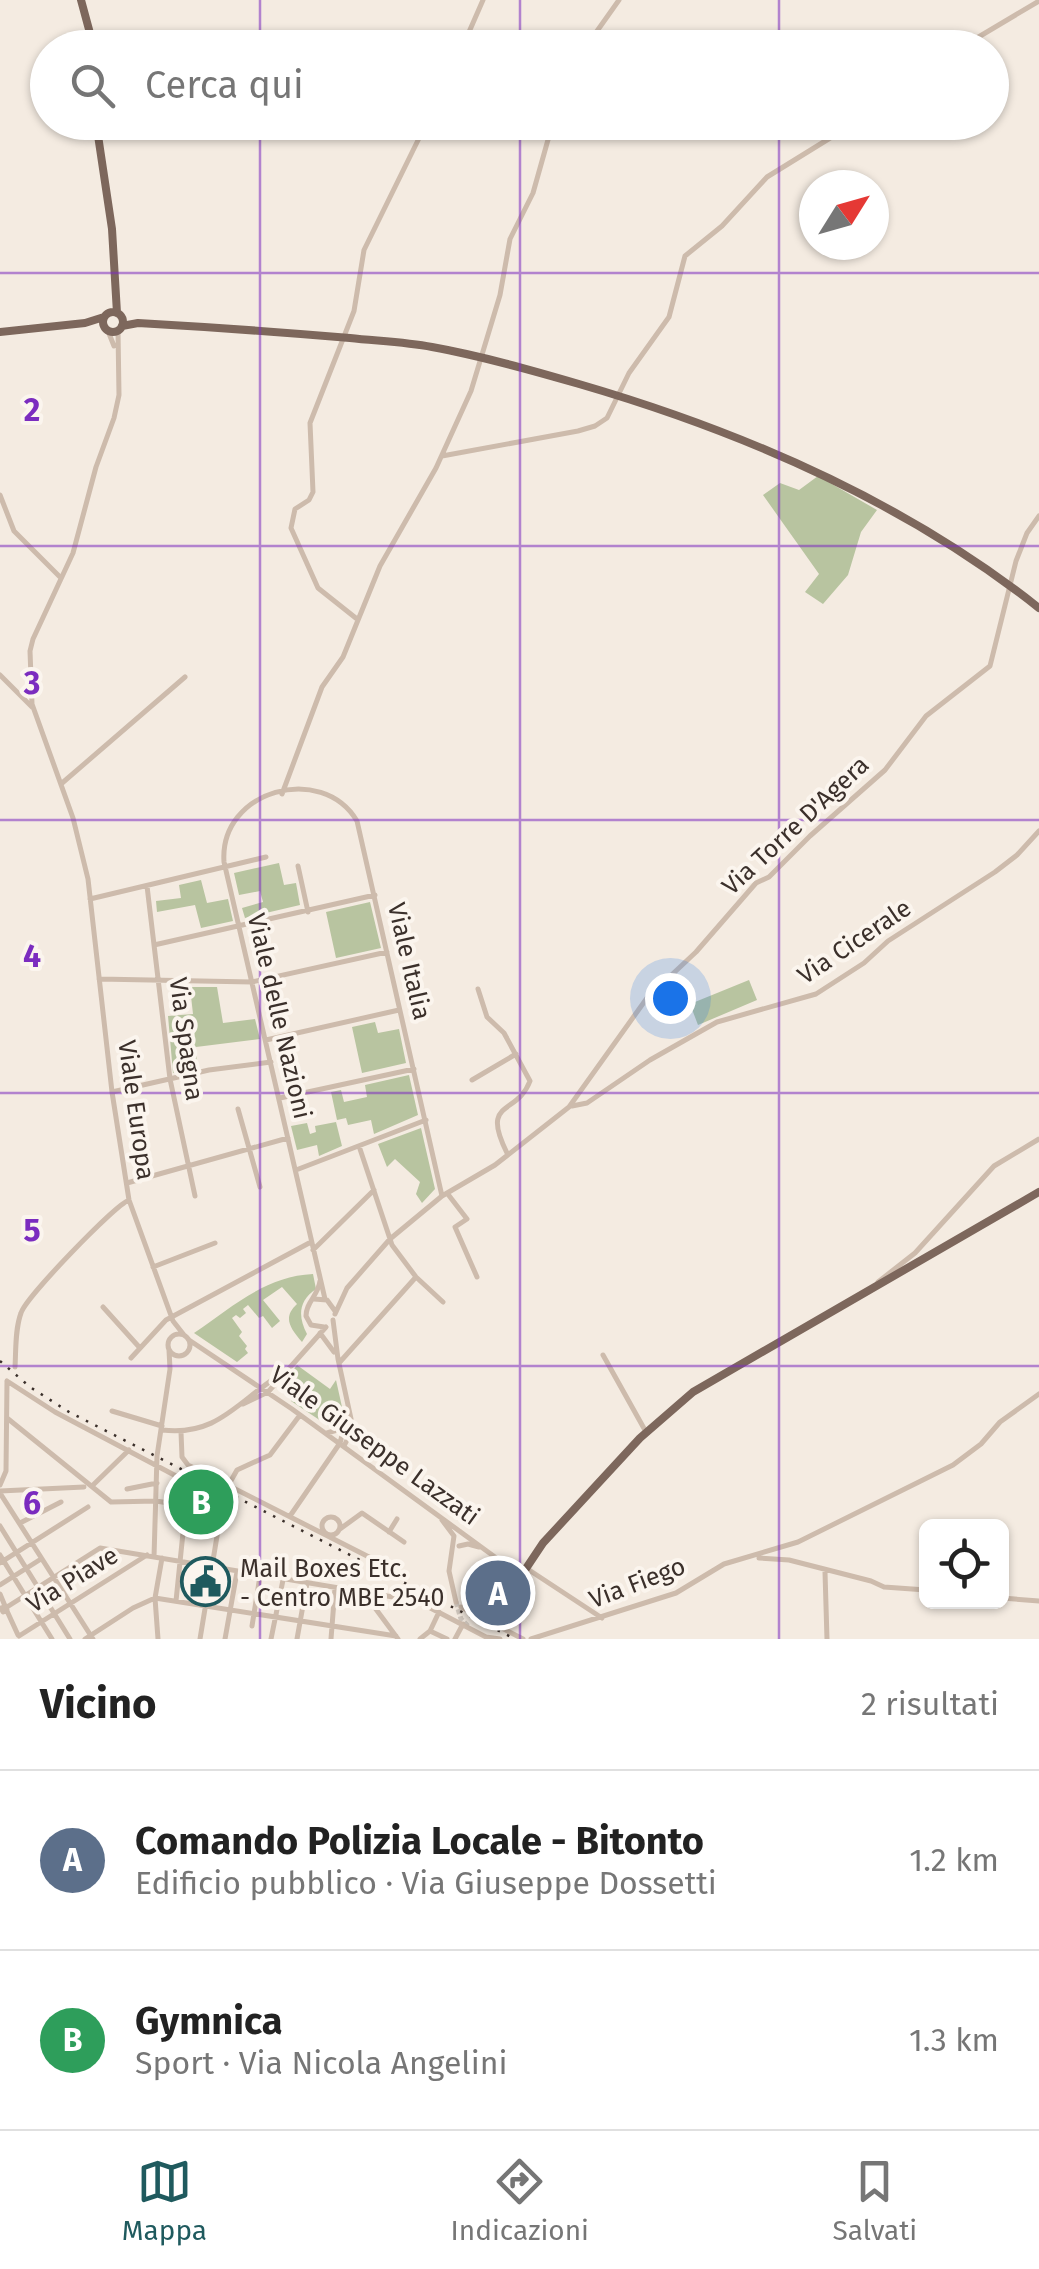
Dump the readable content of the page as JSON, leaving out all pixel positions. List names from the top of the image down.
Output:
{
  "streets": {
    "street": [
      "Via Torre D'Agera",
      "Via Cicerale",
      "Viale Italia",
      "Viale delle Nazioni",
      "Via Spagna",
      "Viale Europa",
      "Viale Giuseppe Lazzati",
      "Via Piave",
      "Via Fiego"
    ]
  },
  "crossings": [
    ["Via Torre D'Agera", "Via Cicerale"],
    ["Via Torre D'Agera", "Viale Italia"],
    ["Viale Italia", "Viale delle Nazioni"],
    ["Viale Europa", "Viale Giuseppe Lazzati"],
    ["Viale Giuseppe Lazzati", "Via Fiego"]
  ],
  "places": {
    "public building": ["Mail Boxes Etc. - Centro MBE 2540"]
  },
  "north": "top right",
  "page": {
    "search": "Cerca qui",
    "pins": ["B", "A"],
    "heading": ["Vicino", "2 risultati"],
    "list": [
      {
        "mark": "A",
        "name": "Comando Polizia Locale - Bitonto",
        "note": "Edificio pubblico · Via Giuseppe Dossetti",
        "value": "1.2 km"
      },
      {
        "mark": "B",
        "name": "Gymnica",
        "note": "Sport · Via Nicola Angelini",
        "value": "1.3 km"
      }
    ],
    "nav": ["Mappa", "Indicazioni", "Salvati"]
  },
  "grid": {
    "rows": [
      "2",
      "3",
      "4",
      "5",
      "6"
    ]
  }
}
